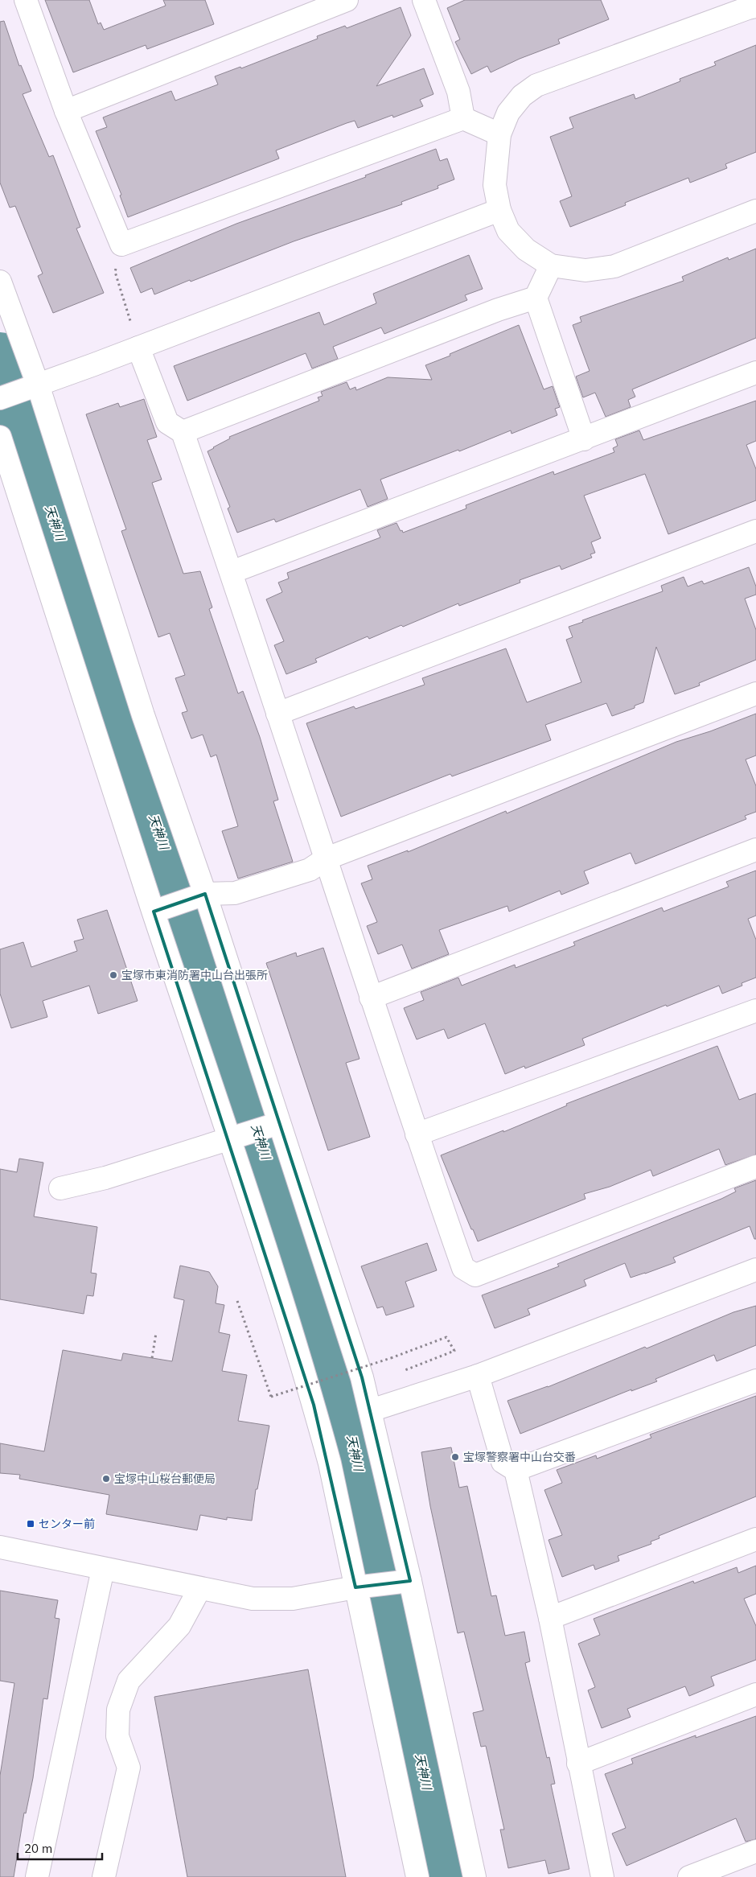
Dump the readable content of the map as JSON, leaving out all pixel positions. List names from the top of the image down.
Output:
{
  "water": ["天神川"],
  "places": {
    "other": ["宝塚市東消防署中山台出張所", "宝塚警察署中山台交番", "宝塚中山桜台郵便局"],
    "transit": ["センター前"]
  },
  "scale_bar": "20 m"
}
